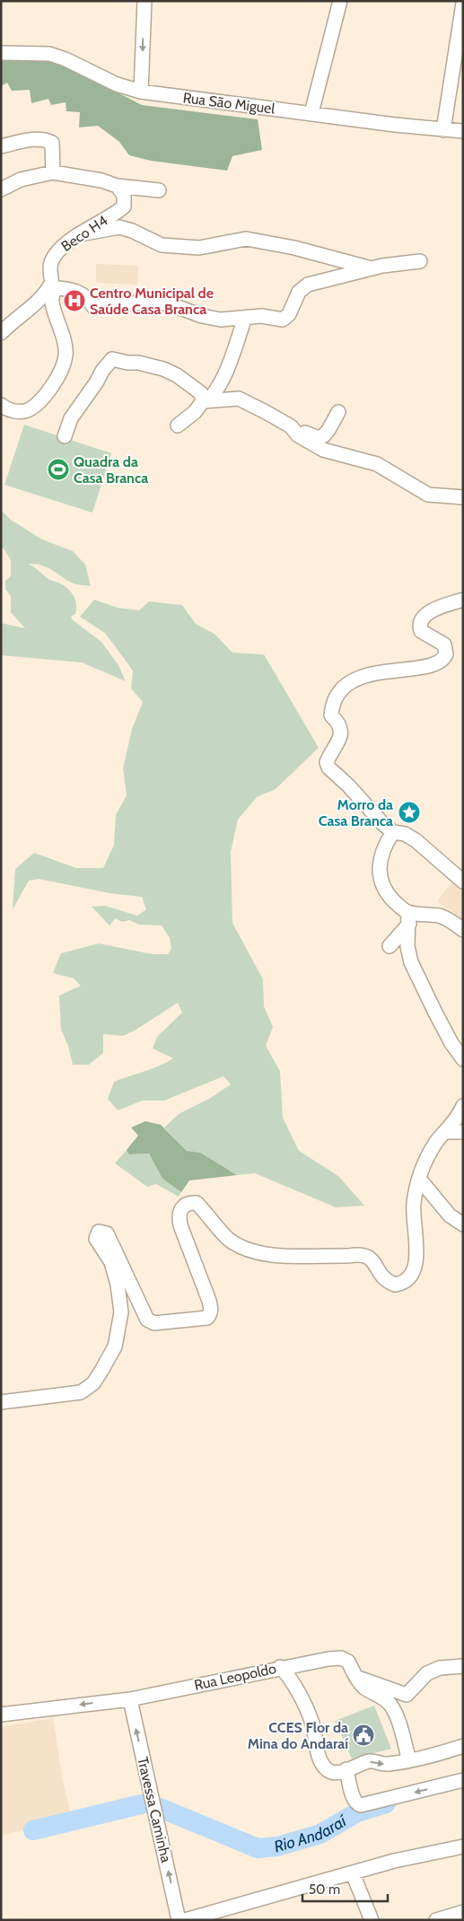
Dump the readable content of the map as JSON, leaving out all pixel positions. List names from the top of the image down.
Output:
{
  "streets": {
    "street": [
      "Rua São Miguel",
      "Beco H4",
      "Rua Leopoldo",
      "Travessa Caminha"
    ]
  },
  "crossings": [
    ["Rua Leopoldo", "Travessa Caminha"]
  ],
  "one_way": ["Travessa Caminha"],
  "water": ["Rio Andaraí"],
  "places": {
    "hospital": ["Centro Municipal de Saúde Casa Branca"],
    "sports": ["Quadra da Casa Branca"],
    "place": ["Morro da Casa Branca"],
    "public building": ["CCES Flor da Mina do Andaraí"]
  },
  "scale_bar": "50 m"
}
